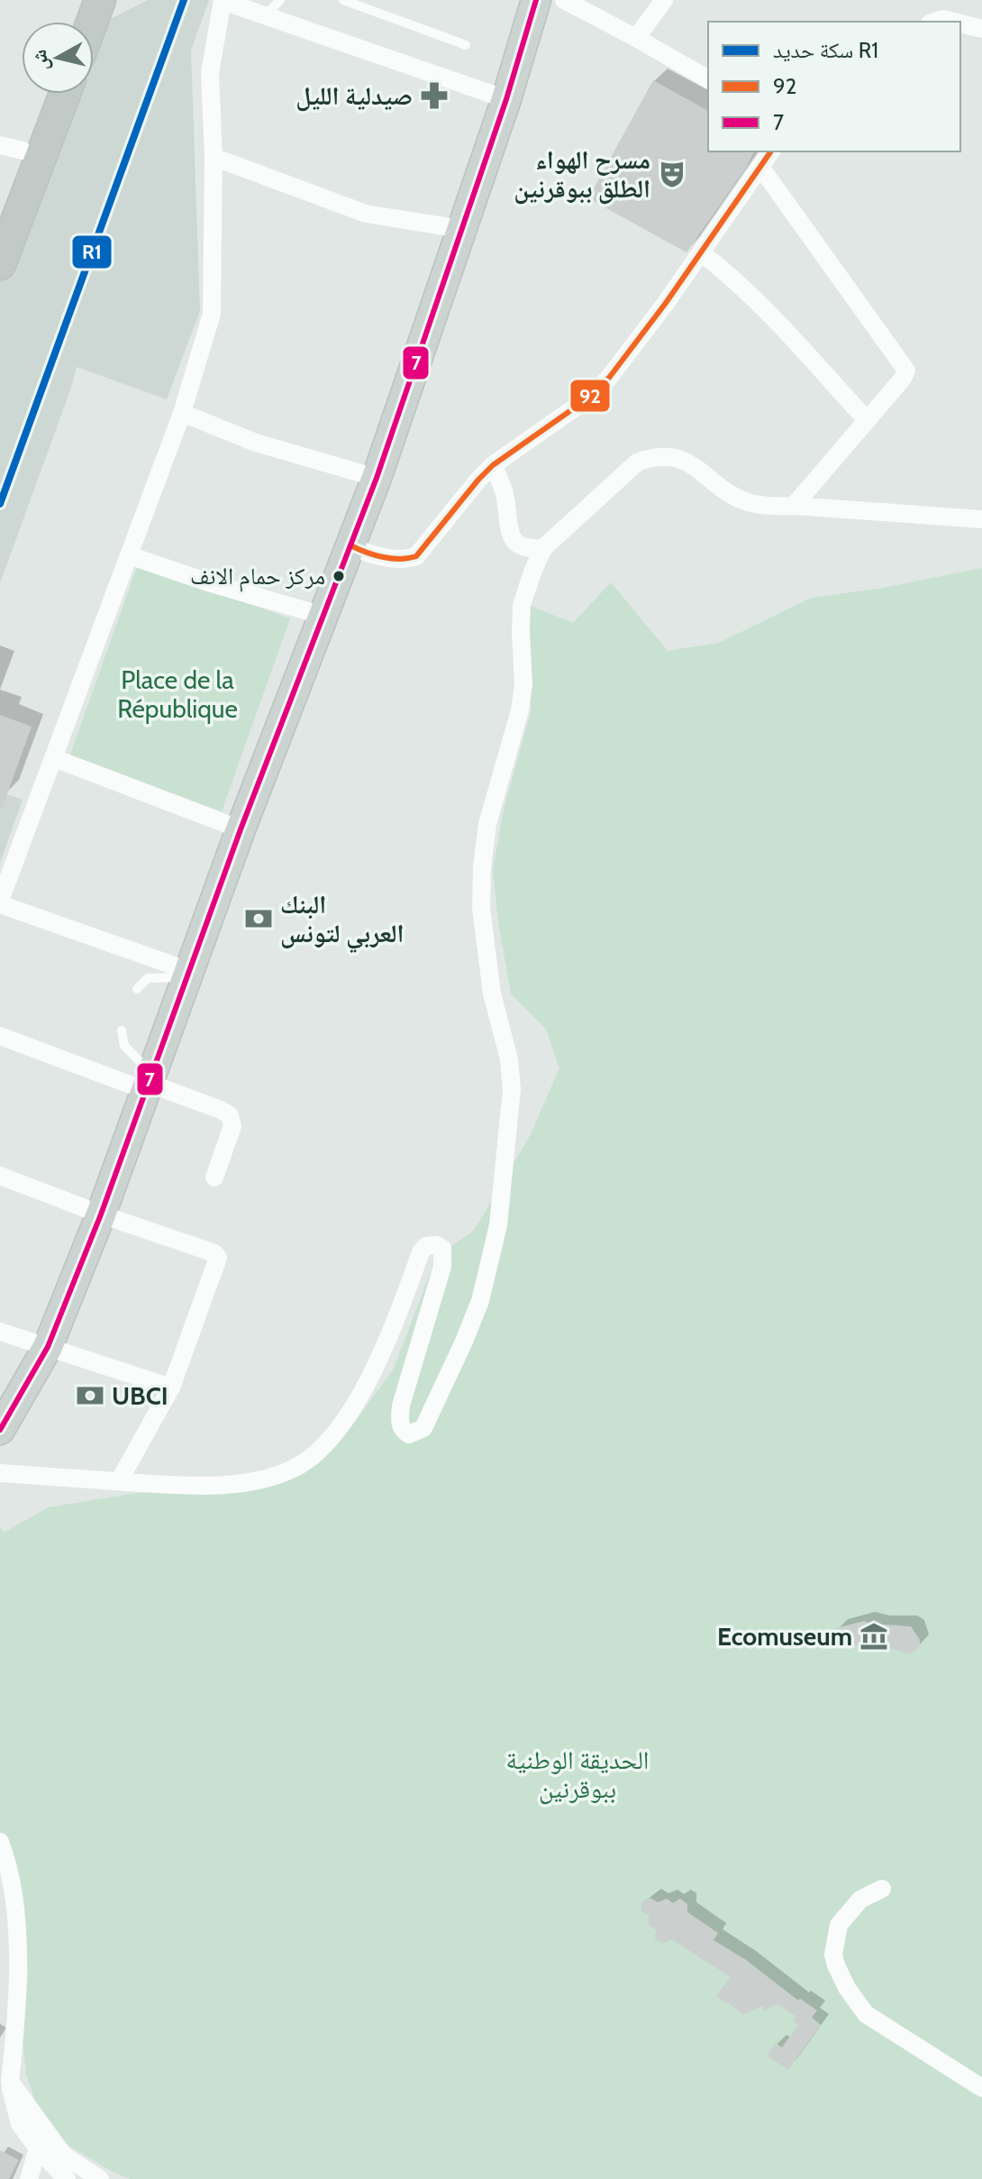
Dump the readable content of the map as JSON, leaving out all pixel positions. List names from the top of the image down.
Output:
{
  "parks": ["Place de la République", "الحديقة الوطنية ببوقرنين"],
  "places": {
    "pharmacy": ["صيدلية الليل"],
    "theatre": ["مسرح الهواء الطلق ببوقرنين"],
    "other": ["مركز حمام الانف"],
    "bank": ["البنك العربي لتونس", "UBCI"],
    "museum": ["Ecomuseum"]
  },
  "lines": ["rail line R1", "transit line 7", "transit line 92"],
  "legend": ["سكة حديد R1", "92", "7"],
  "north": "left"
}
